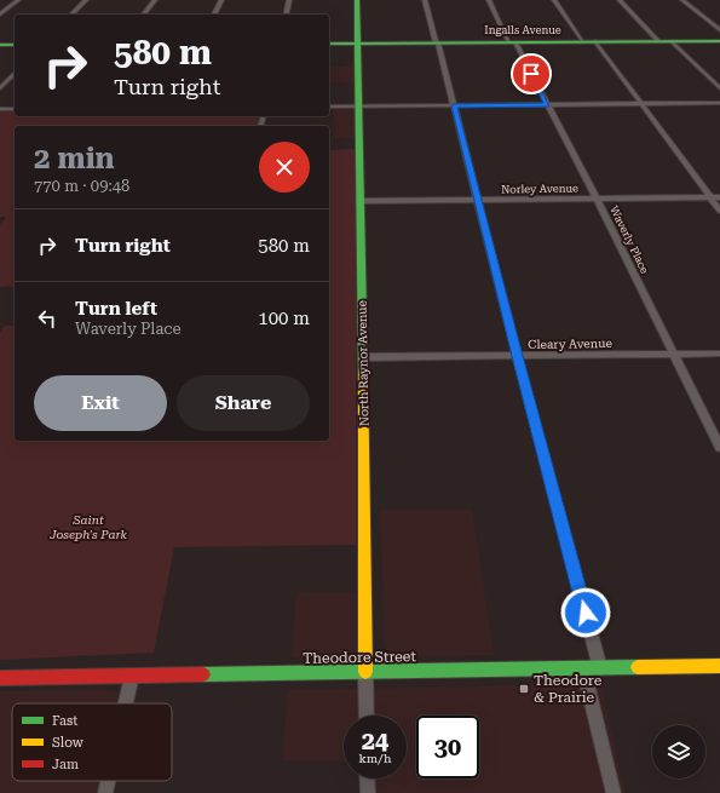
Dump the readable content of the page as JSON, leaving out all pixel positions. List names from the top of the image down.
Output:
{
  "streets": {
    "main road": ["Ingalls Avenue", "North Raynor Avenue", "Theodore Street"],
    "street": ["Norley Avenue", "Waverly Place", "Cleary Avenue"]
  },
  "crossings": [
    ["Ingalls Avenue", "Waverly Place"],
    ["Ingalls Avenue", "North Raynor Avenue"],
    ["Norley Avenue", "Waverly Place"],
    ["Norley Avenue", "North Raynor Avenue"],
    ["Waverly Place", "Cleary Avenue"],
    ["Cleary Avenue", "North Raynor Avenue"],
    ["North Raynor Avenue", "Theodore Street"]
  ],
  "parks": ["Saint Joseph's Park"],
  "places": {
    "transit": ["Theodore & Prairie"]
  },
  "legend": ["Fast", "Slow", "Jam"],
  "page": {
    "turn": ["580 m", "Turn right"],
    "heading": ["2 min", "770 m · 09:48"],
    "list": [
      {
        "name": "Turn right",
        "value": "580 m"
      },
      {
        "name": "Turn left",
        "note": "Waverly Place",
        "value": "100 m"
      }
    ],
    "buttons": ["Exit", "Share"],
    "speed": "24 km/h",
    "limit": "30"
  }
}
